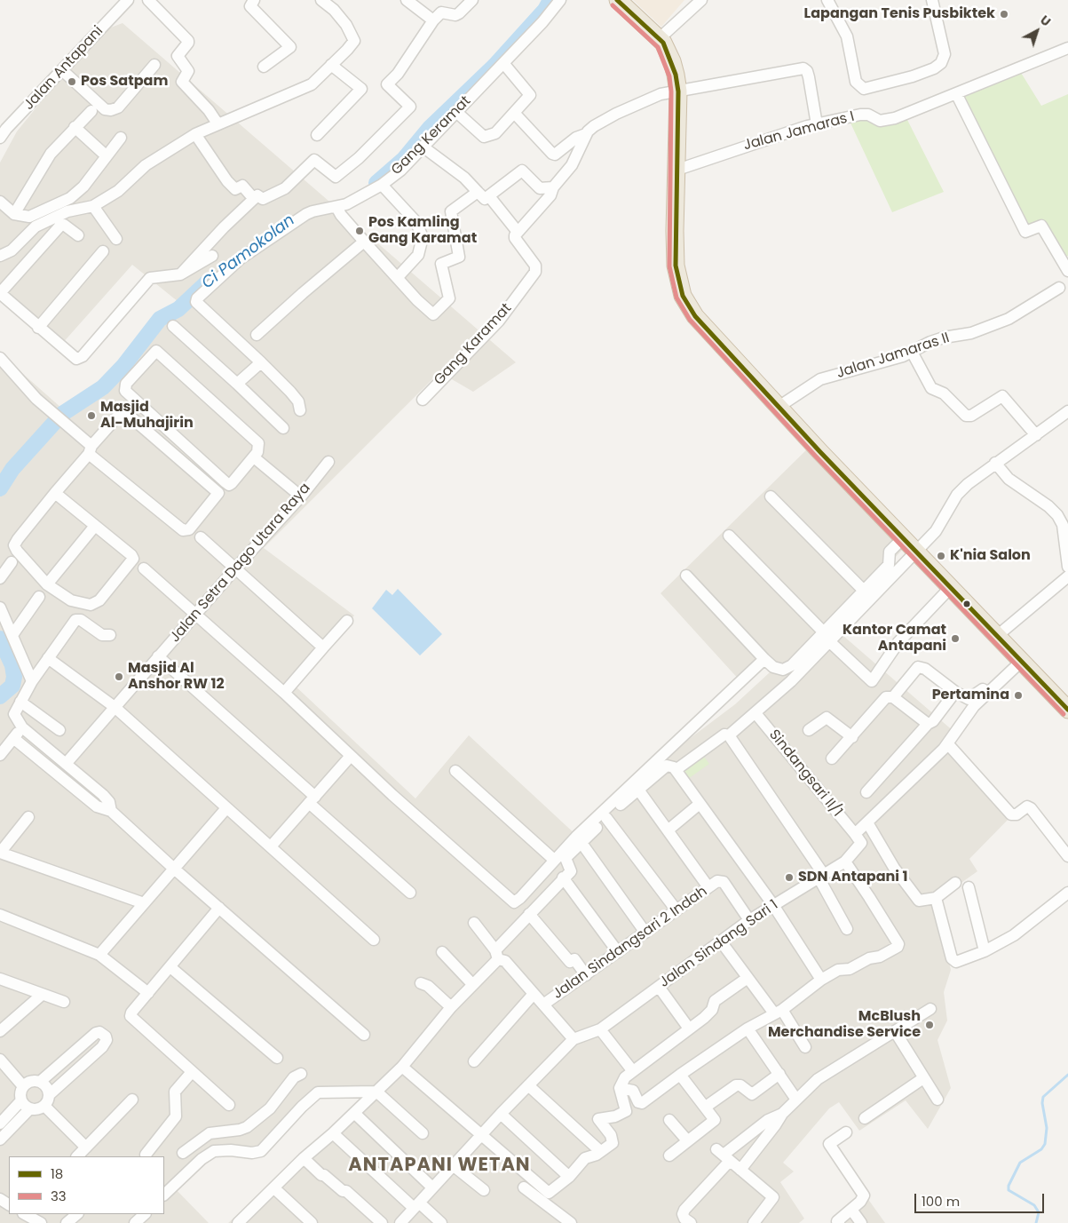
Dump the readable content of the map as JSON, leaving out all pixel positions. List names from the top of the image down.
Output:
{
  "streets": {
    "street": [
      "Jalan Antapani",
      "Jalan Jamaras I",
      "Gang Keramat",
      "Gang Karamat",
      "Jalan Jamaras II",
      "Jalan Setra Dago Utara Raya",
      "Sindangsari II/1",
      "Jalan Sindangsari 2 Indah",
      "Jalan Sindang Sari 1"
    ]
  },
  "crossings": [
    ["Sindangsari II/1", "Jalan Sindang Sari 1"],
    ["Jalan Sindangsari 2 Indah", "Jalan Sindang Sari 1"]
  ],
  "districts": ["ANTAPANI WETAN"],
  "water": ["Ci Pamokolan"],
  "places": [
    "Lapangan Tenis Pusbiktek",
    "Pos Satpam",
    "Pos Kamling Gang Karamat",
    "Masjid Al-Muhajirin",
    "K'nia Salon",
    "Kantor Camat Antapani",
    "Masjid Al Anshor RW 12",
    "Pertamina",
    "SDN Antapani 1",
    "McBlush Merchandise Service"
  ],
  "lines": ["transit line 18", "transit line 33"],
  "legend": ["18", "33"],
  "scale_bar": "100 m",
  "north": "top right"
}
